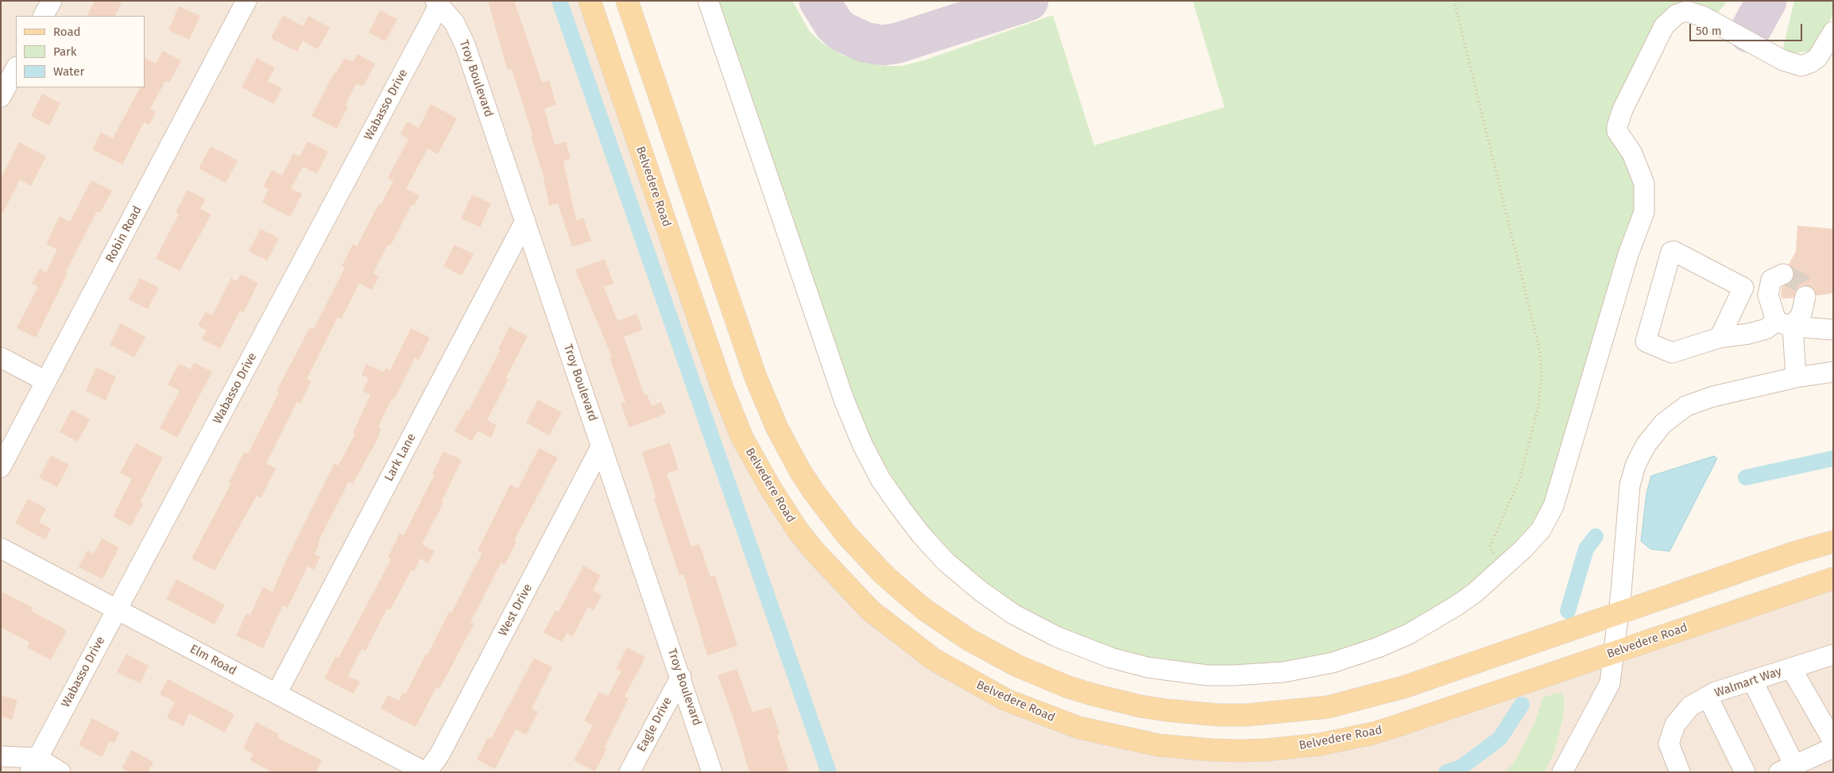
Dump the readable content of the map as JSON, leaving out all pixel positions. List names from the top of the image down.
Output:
{
  "streets": {
    "main road": ["Belvedere Road"],
    "street": [
      "Troy Boulevard",
      "Wabasso Drive",
      "Robin Road",
      "Lark Lane",
      "West Drive",
      "Elm Road",
      "Walmart Way",
      "Eagle Drive"
    ]
  },
  "crossings": [
    ["Troy Boulevard", "Wabasso Drive"],
    ["Troy Boulevard", "Lark Lane"],
    ["Troy Boulevard", "West Drive"],
    ["Troy Boulevard", "Eagle Drive"],
    ["Wabasso Drive", "Elm Road"],
    ["Lark Lane", "Elm Road"],
    ["West Drive", "Elm Road"]
  ],
  "legend": ["Road", "Park", "Water"],
  "scale_bar": "50 m"
}
